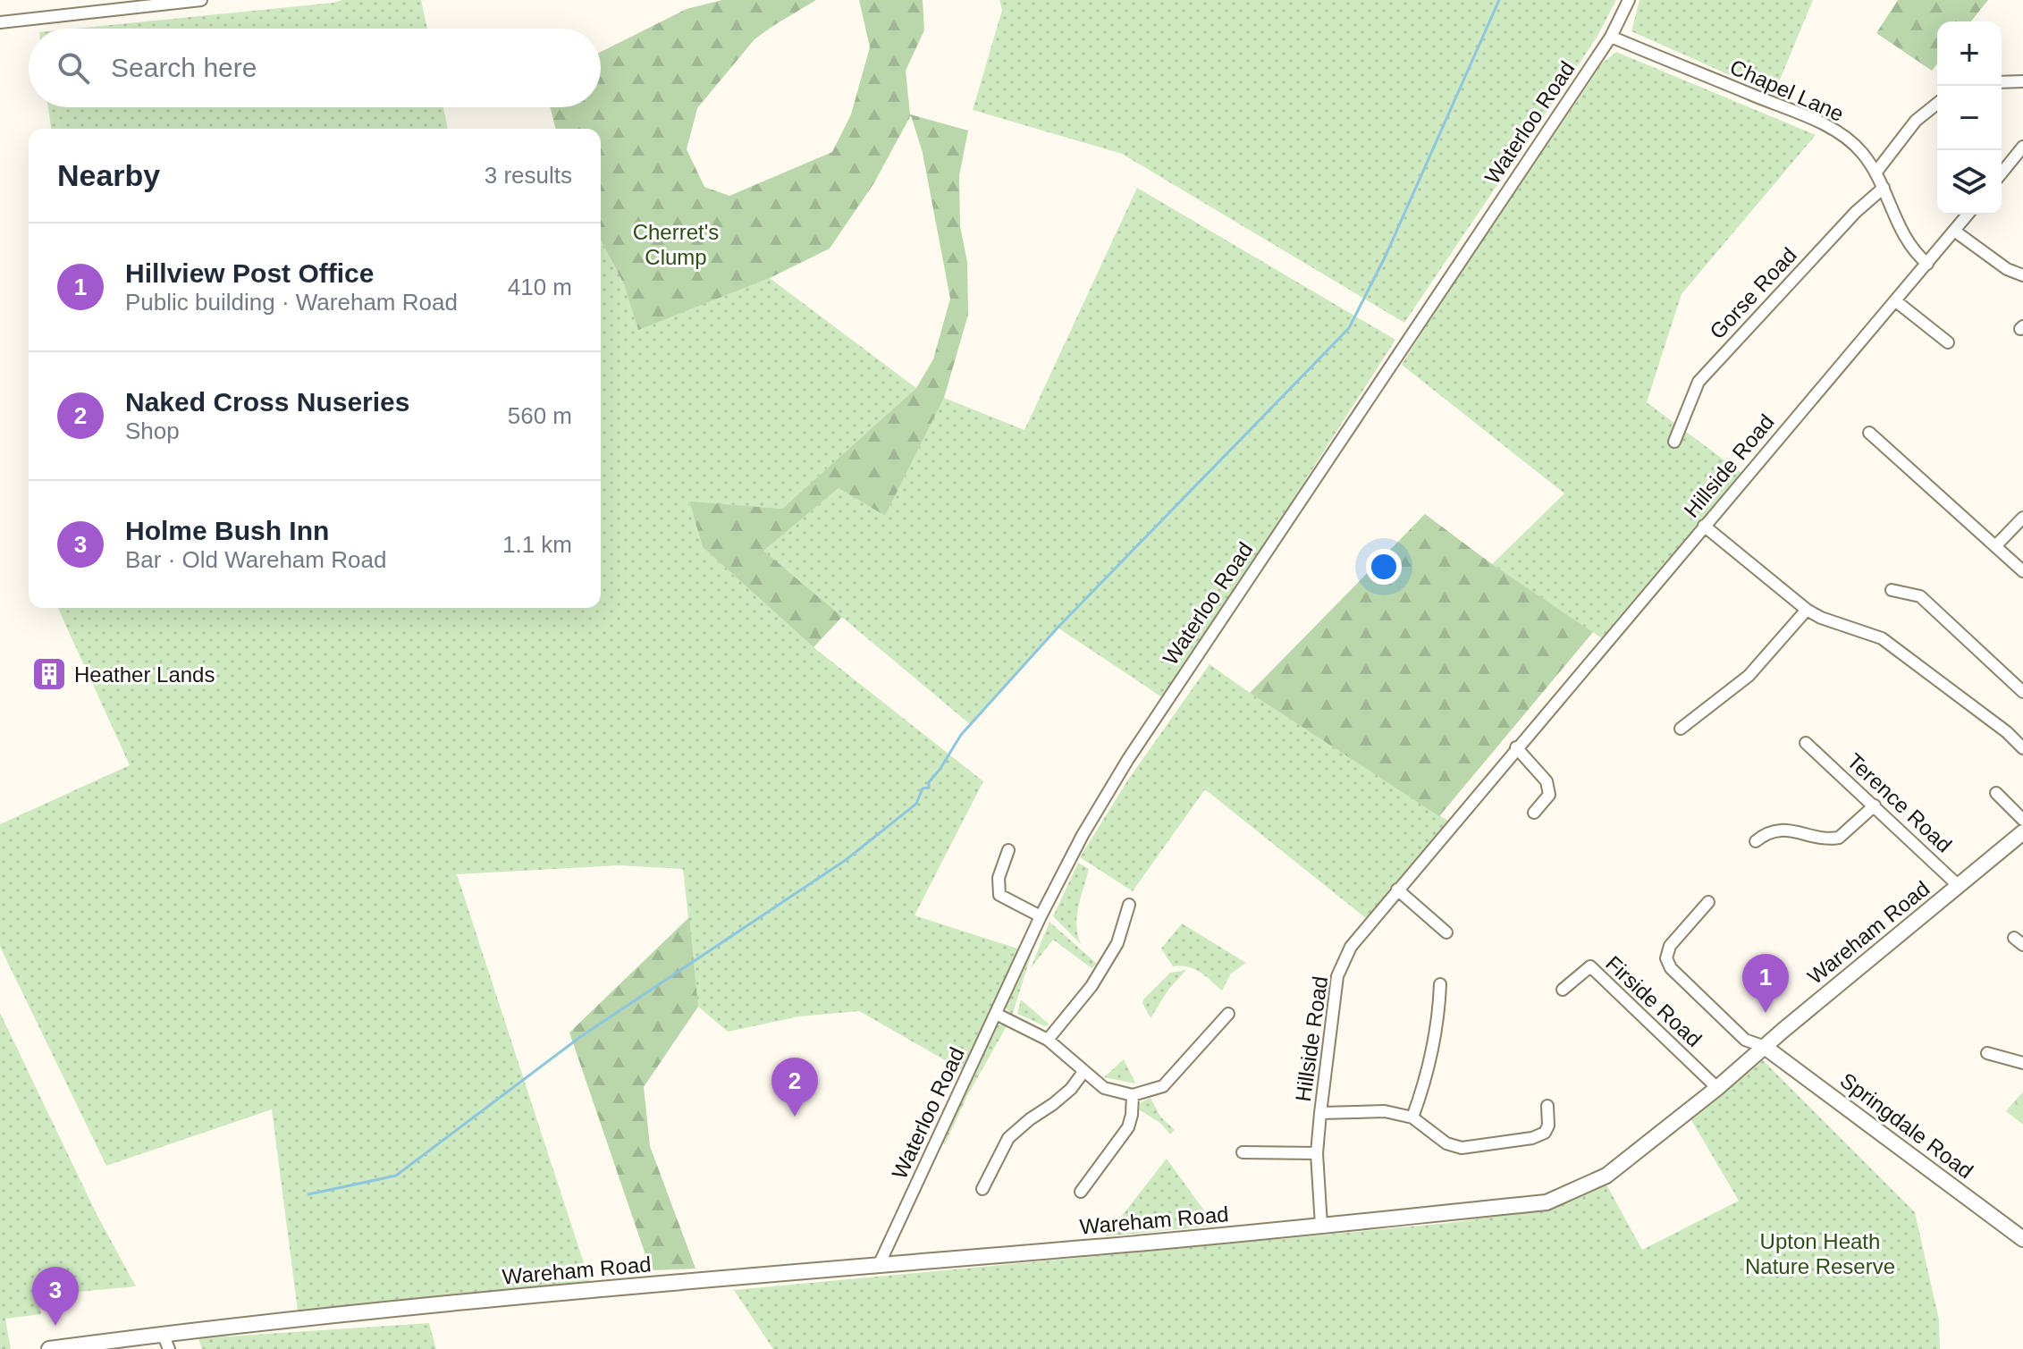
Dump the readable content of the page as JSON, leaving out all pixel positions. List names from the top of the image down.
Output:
{
  "streets": {
    "street": [
      "Chapel Lane",
      "Waterloo Road",
      "Gorse Road",
      "Hillside Road",
      "Terence Road",
      "Wareham Road",
      "Firside Road",
      "Springdale Road"
    ]
  },
  "crossings": [
    ["Chapel Lane", "Waterloo Road"],
    ["Chapel Lane", "Gorse Road"],
    ["Chapel Lane", "Hillside Road"],
    ["Waterloo Road", "Wareham Road"],
    ["Hillside Road", "Wareham Road"],
    ["Terence Road", "Wareham Road"],
    ["Wareham Road", "Firside Road"],
    ["Wareham Road", "Springdale Road"]
  ],
  "parks": ["Cherret's Clump", "Upton Heath Nature Reserve"],
  "places": {
    "building": ["Heather Lands"]
  },
  "page": {
    "map_buttons": ["+", "−"],
    "search": "Search here",
    "heading": ["Nearby", "3 results"],
    "list": [
      {
        "mark": "1",
        "name": "Hillview Post Office",
        "note": "Public building · Wareham Road",
        "value": "410 m"
      },
      {
        "mark": "2",
        "name": "Naked Cross Nuseries",
        "note": "Shop",
        "value": "560 m"
      },
      {
        "mark": "3",
        "name": "Holme Bush Inn",
        "note": "Bar · Old Wareham Road",
        "value": "1.1 km"
      }
    ],
    "pins": ["1", "2", "3"]
  }
}
